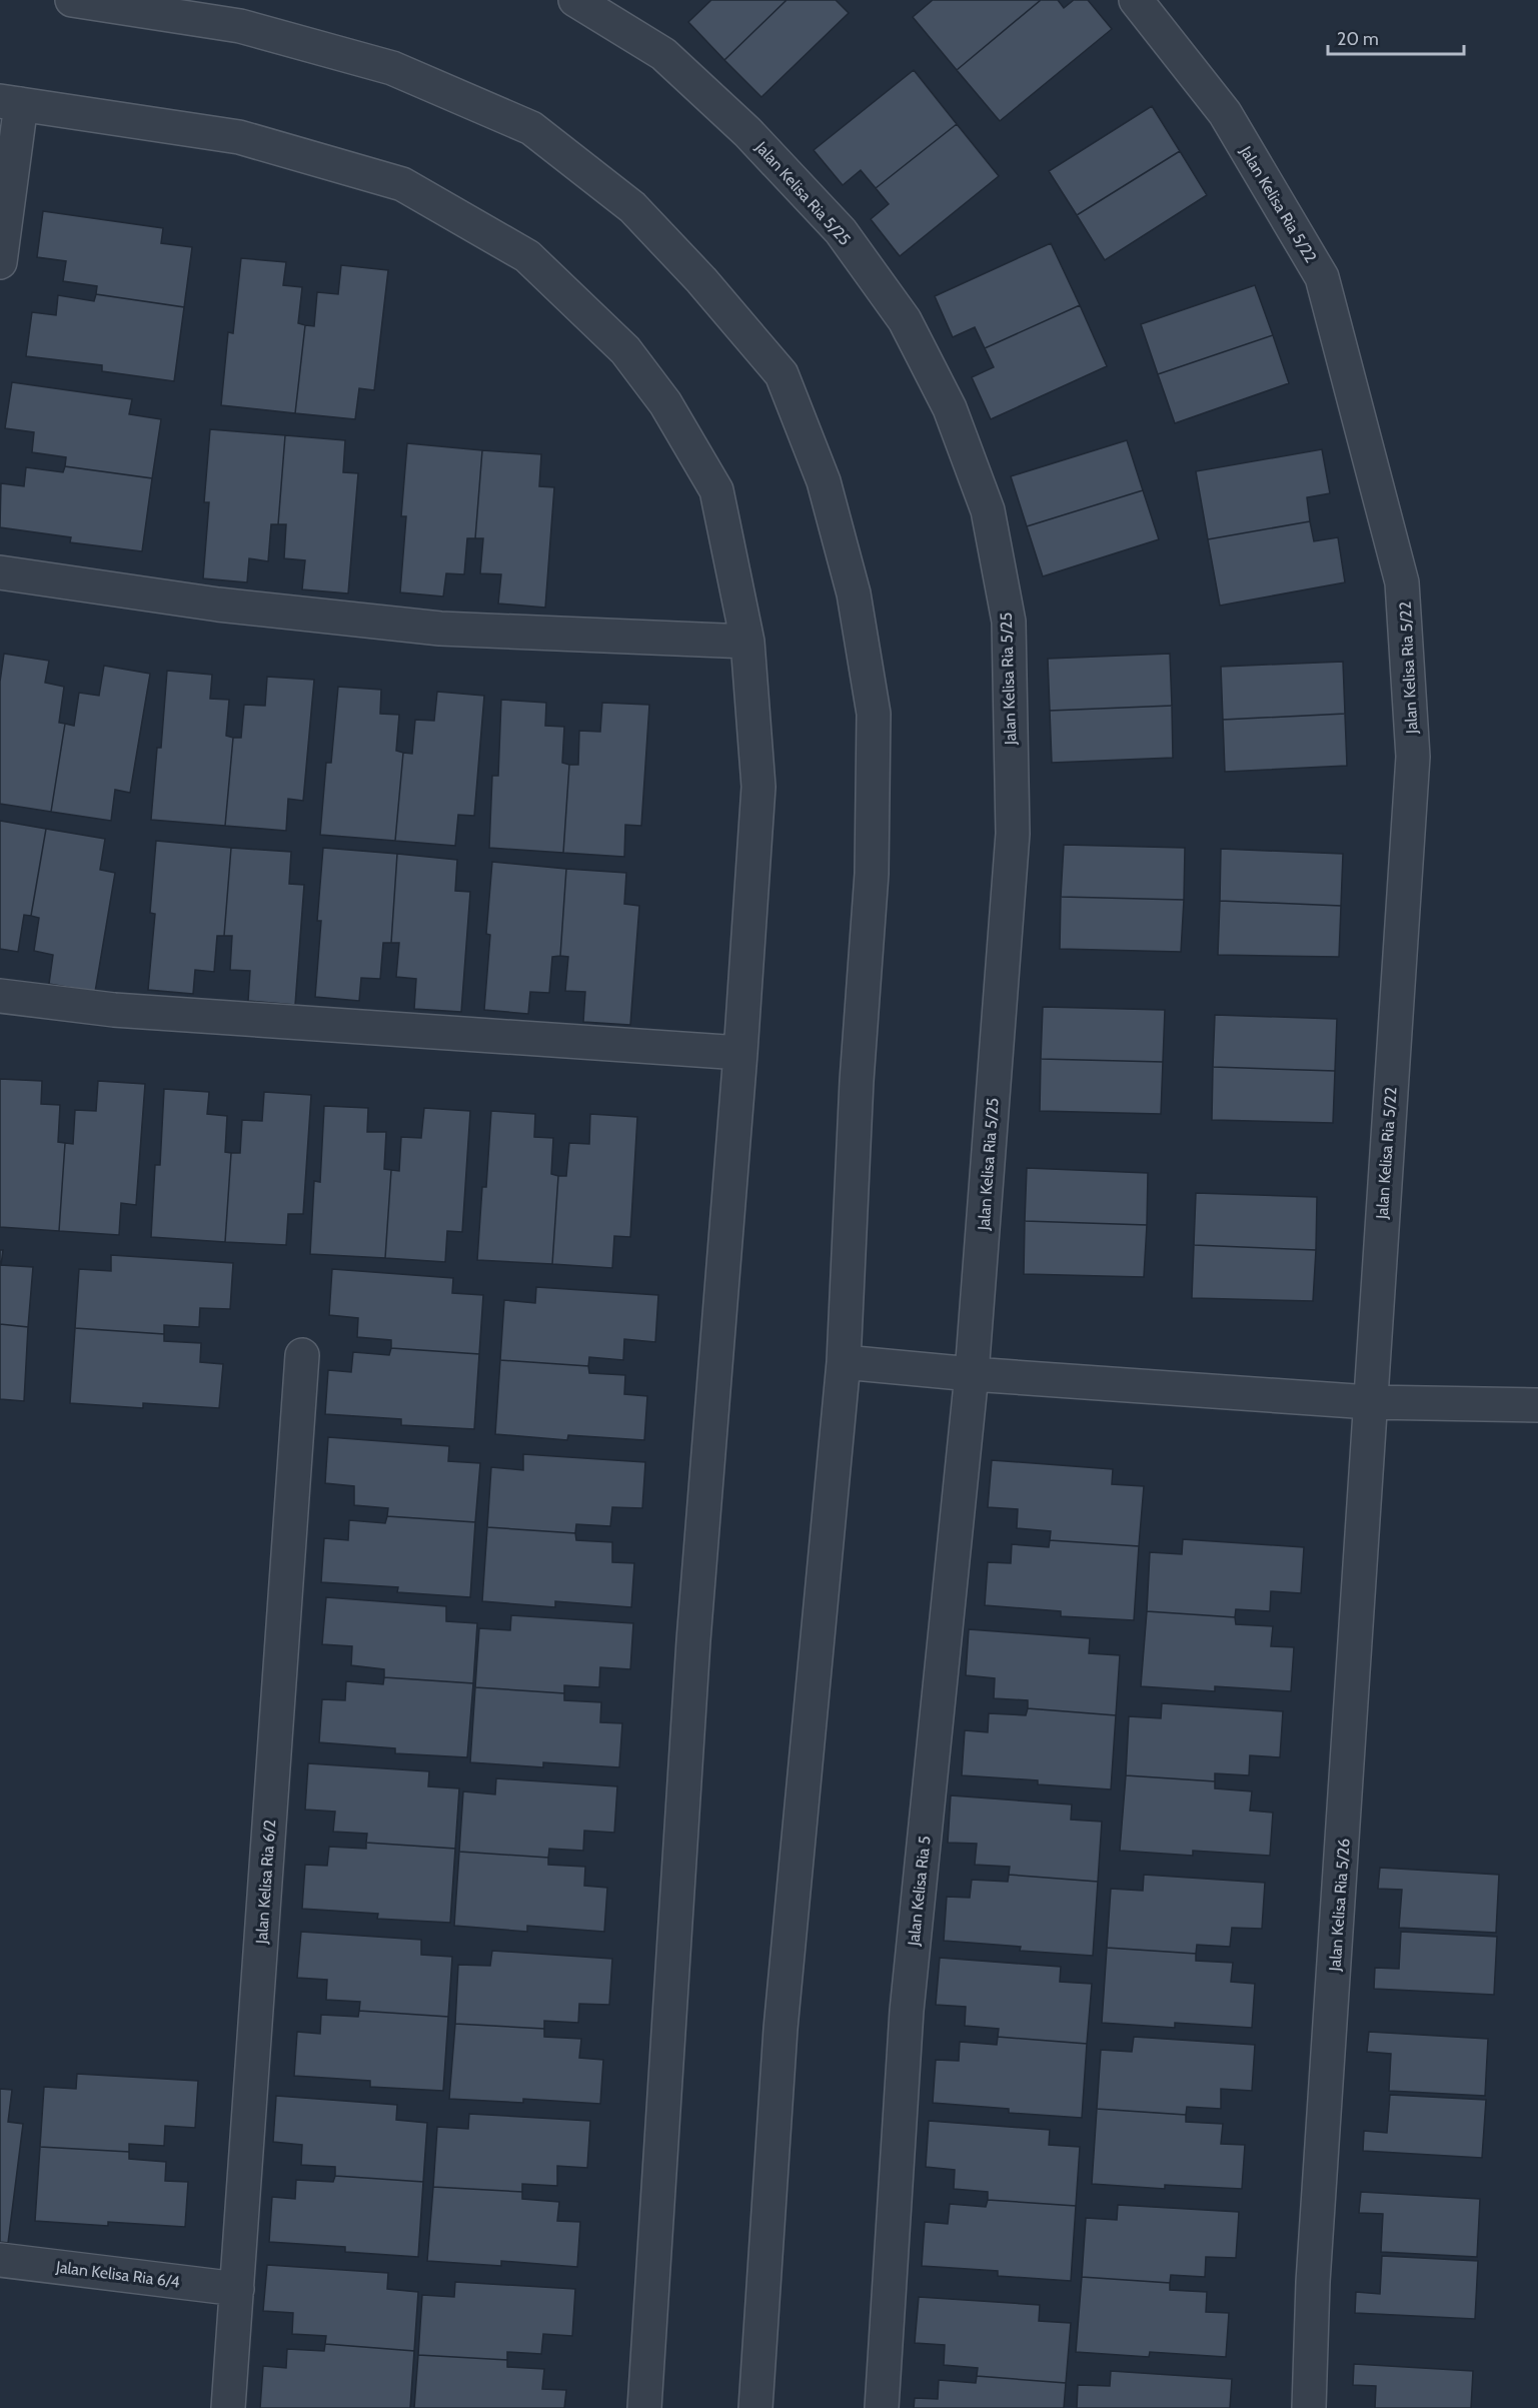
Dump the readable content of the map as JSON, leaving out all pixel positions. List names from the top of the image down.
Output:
{
  "streets": {
    "street": [
      "Jalan Kelisa Ria 5/25",
      "Jalan Kelisa Ria 5/22",
      "Jalan Kelisa Ria 6/2",
      "Jalan Kelisa Ria 5",
      "Jalan Kelisa Ria 5/26",
      "Jalan Kelisa Ria 6/4"
    ]
  },
  "crossings": [
    ["Jalan Kelisa Ria 5/25", "Jalan Kelisa Ria 5"],
    ["Jalan Kelisa Ria 5/22", "Jalan Kelisa Ria 5/26"],
    ["Jalan Kelisa Ria 6/2", "Jalan Kelisa Ria 6/4"]
  ],
  "scale_bar": "20 m"
}
